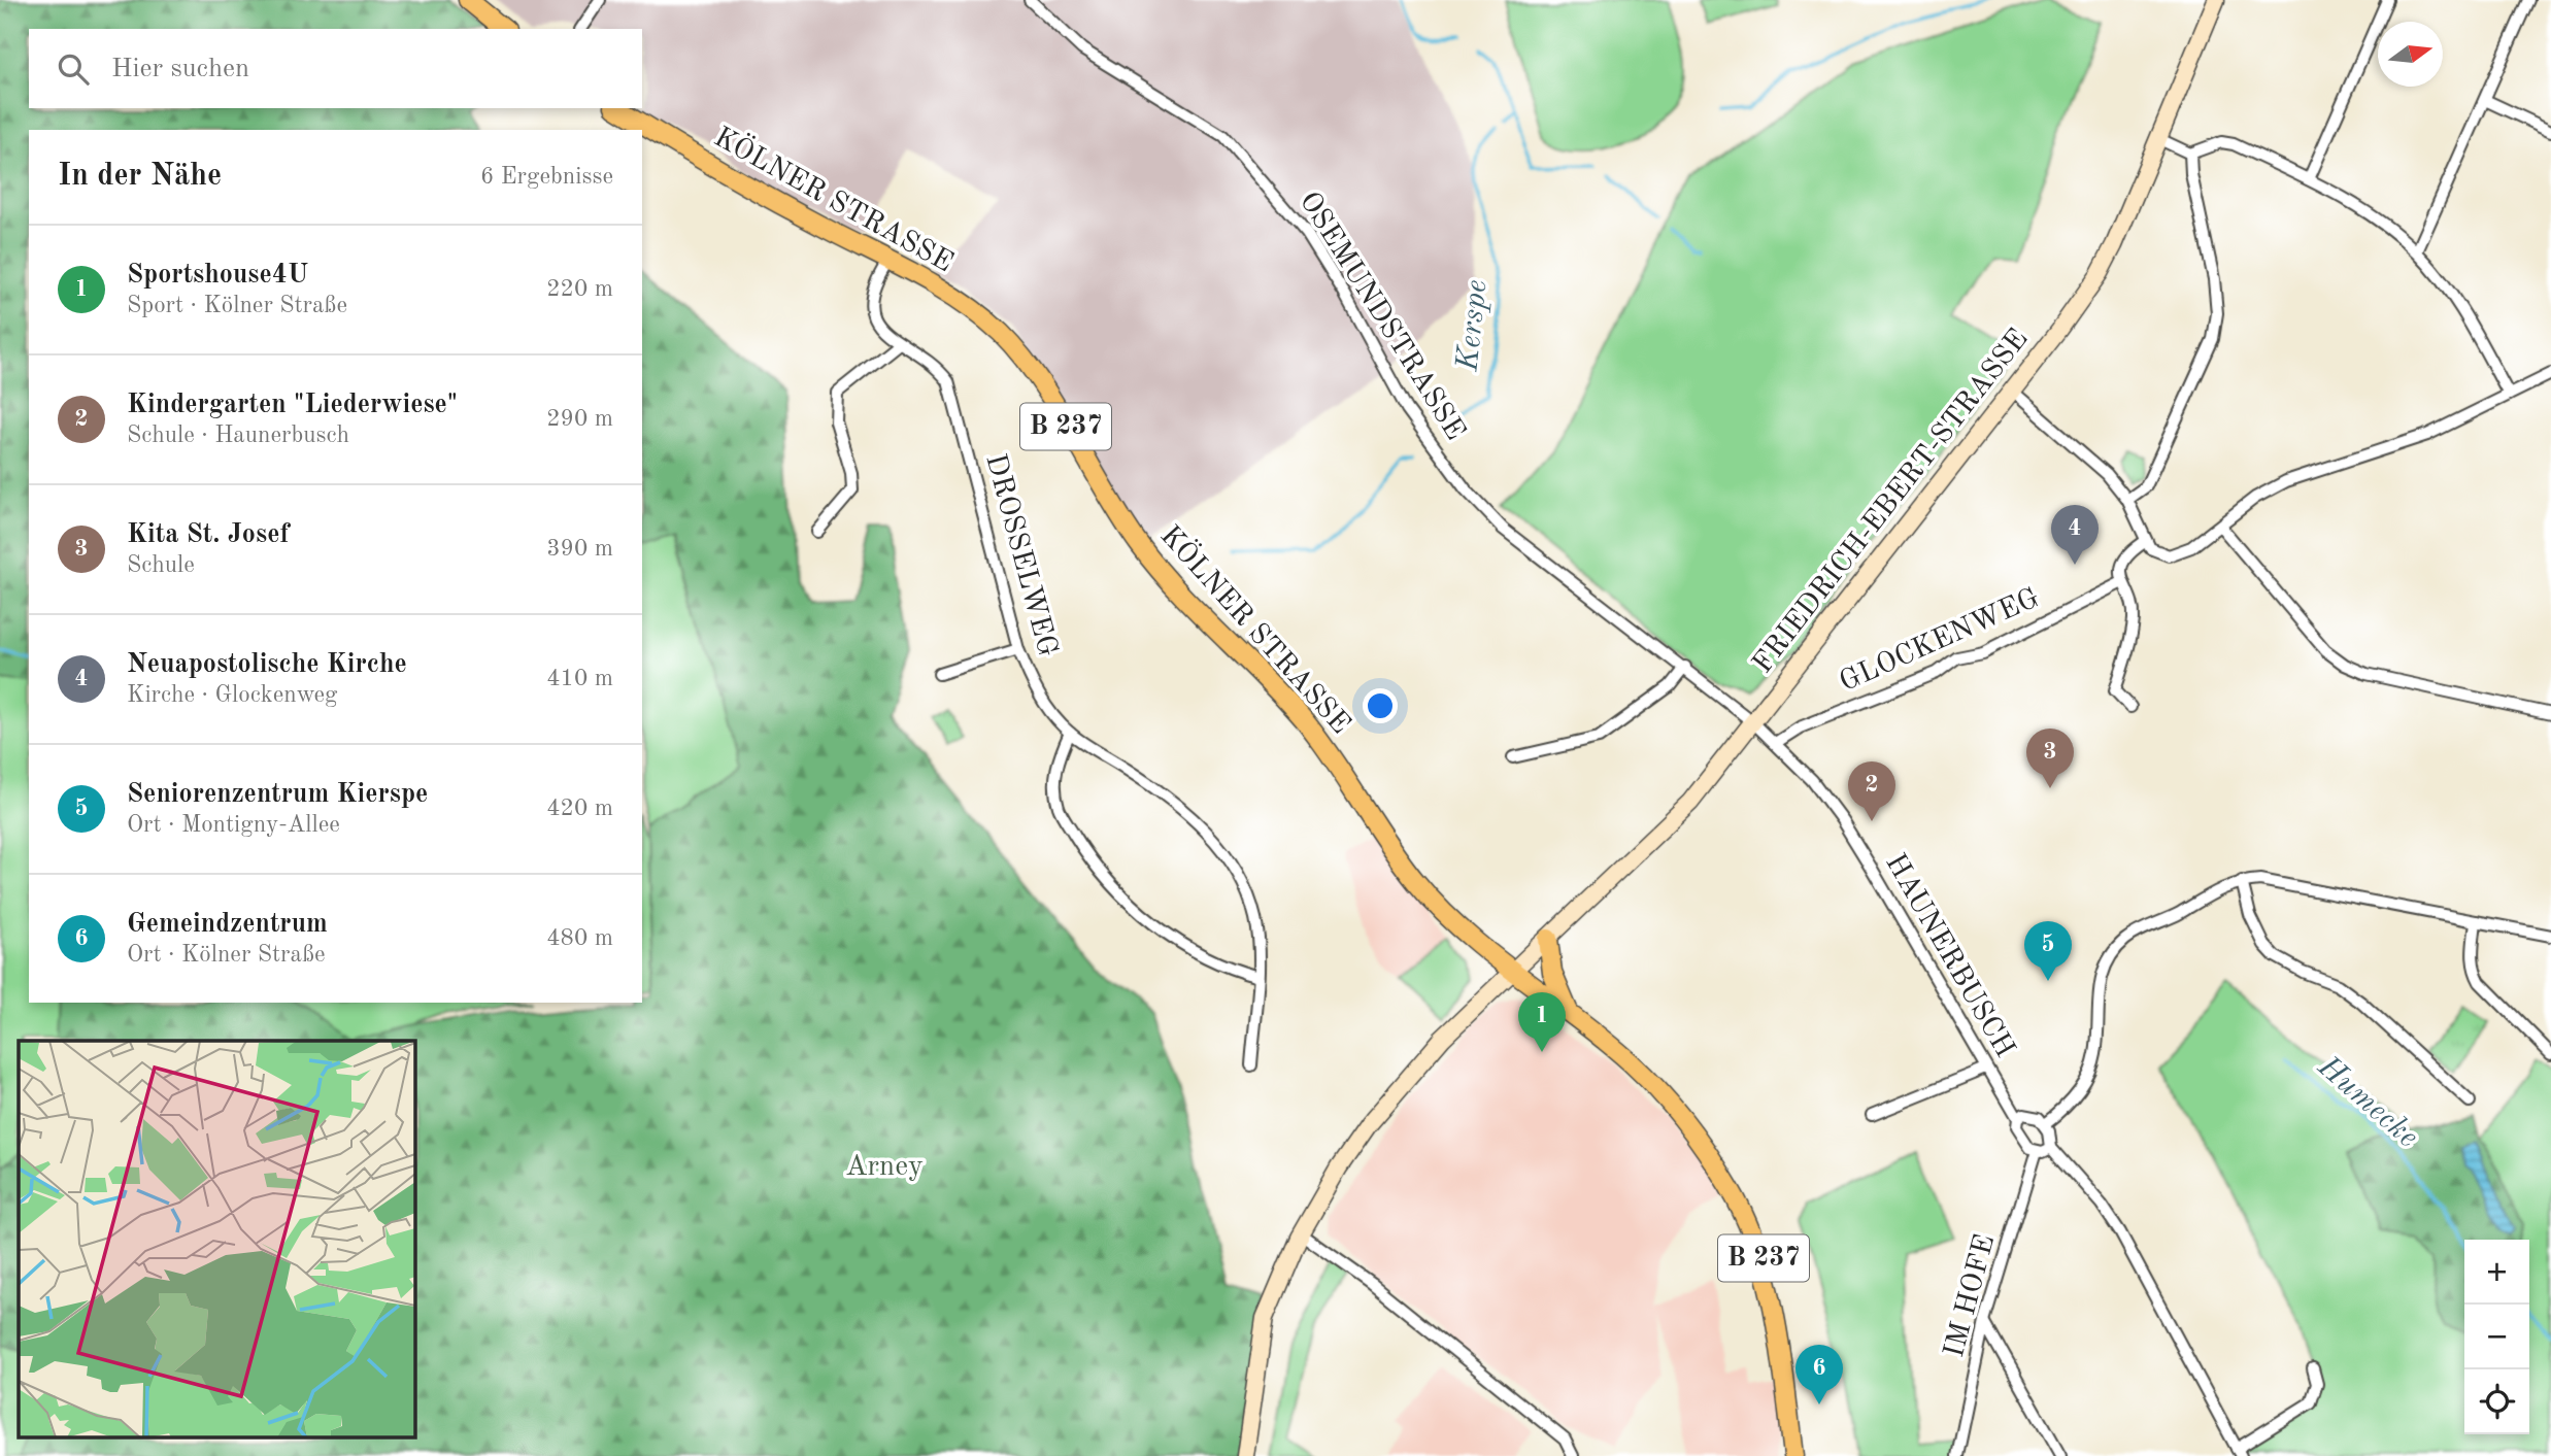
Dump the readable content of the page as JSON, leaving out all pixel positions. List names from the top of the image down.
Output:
{
  "streets": {
    "main road": ["KÖLNER STRASSE", "B 237", "FRIEDRICH-EBERT-STRASSE"],
    "street": [
      "OSEMUNDSTRASSE",
      "DROSSELWEG",
      "GLOCKENWEG",
      "HAUNERBUSCH",
      "IM HOFE"
    ]
  },
  "crossings": [
    ["KÖLNER STRASSE", "FRIEDRICH-EBERT-STRASSE"],
    ["KÖLNER STRASSE", "DROSSELWEG"],
    ["OSEMUNDSTRASSE", "FRIEDRICH-EBERT-STRASSE"],
    ["OSEMUNDSTRASSE", "HAUNERBUSCH"],
    ["FRIEDRICH-EBERT-STRASSE", "HAUNERBUSCH"],
    ["GLOCKENWEG", "HAUNERBUSCH"],
    ["HAUNERBUSCH", "IM HOFE"]
  ],
  "water": ["Kerspe", "Humecke"],
  "parks": ["Arney"],
  "north": "right",
  "page": {
    "search": "Hier suchen",
    "heading": ["In der Nähe", "6 Ergebnisse"],
    "list": [
      {
        "mark": "1",
        "name": "Sportshouse4U",
        "note": "Sport · Kölner Straße",
        "value": "220 m"
      },
      {
        "mark": "2",
        "name": "Kindergarten \"Liederwiese\"",
        "note": "Schule · Haunerbusch",
        "value": "290 m"
      },
      {
        "mark": "3",
        "name": "Kita St. Josef",
        "note": "Schule",
        "value": "390 m"
      },
      {
        "mark": "4",
        "name": "Neuapostolische Kirche",
        "note": "Kirche · Glockenweg",
        "value": "410 m"
      },
      {
        "mark": "5",
        "name": "Seniorenzentrum Kierspe",
        "note": "Ort · Montigny-Allee",
        "value": "420 m"
      },
      {
        "mark": "6",
        "name": "Gemeindzentrum",
        "note": "Ort · Kölner Straße",
        "value": "480 m"
      }
    ],
    "pins": [
      "4",
      "3",
      "2",
      "5",
      "1",
      "6"
    ],
    "map_buttons": ["+", "−"]
  }
}
